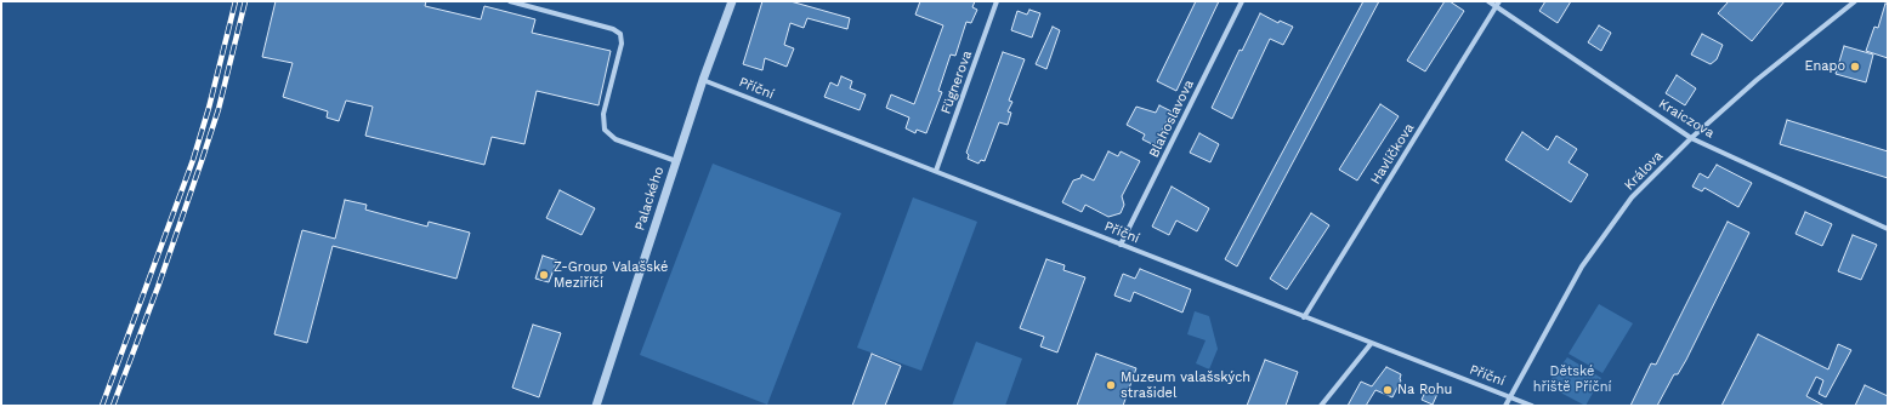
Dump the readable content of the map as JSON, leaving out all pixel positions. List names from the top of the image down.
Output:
{
  "streets": {
    "street": [
      "Fügnerova",
      "Příční",
      "Blahoslavova",
      "Kraiczova",
      "Havlíčkova",
      "Králova",
      "Palackého"
    ]
  },
  "crossings": [
    ["Fügnerova", "Příční"],
    ["Příční", "Blahoslavova"],
    ["Příční", "Havlíčkova"],
    ["Příční", "Králova"],
    ["Příční", "Palackého"],
    ["Kraiczova", "Havlíčkova"],
    ["Kraiczova", "Králova"]
  ],
  "parks": ["Dětské hřiště Příční"],
  "places": [
    "Enapo",
    "Z-Group Valašské Meziříčí",
    "Muzeum valašských strašidel",
    "Na Rohu"
  ]
}
